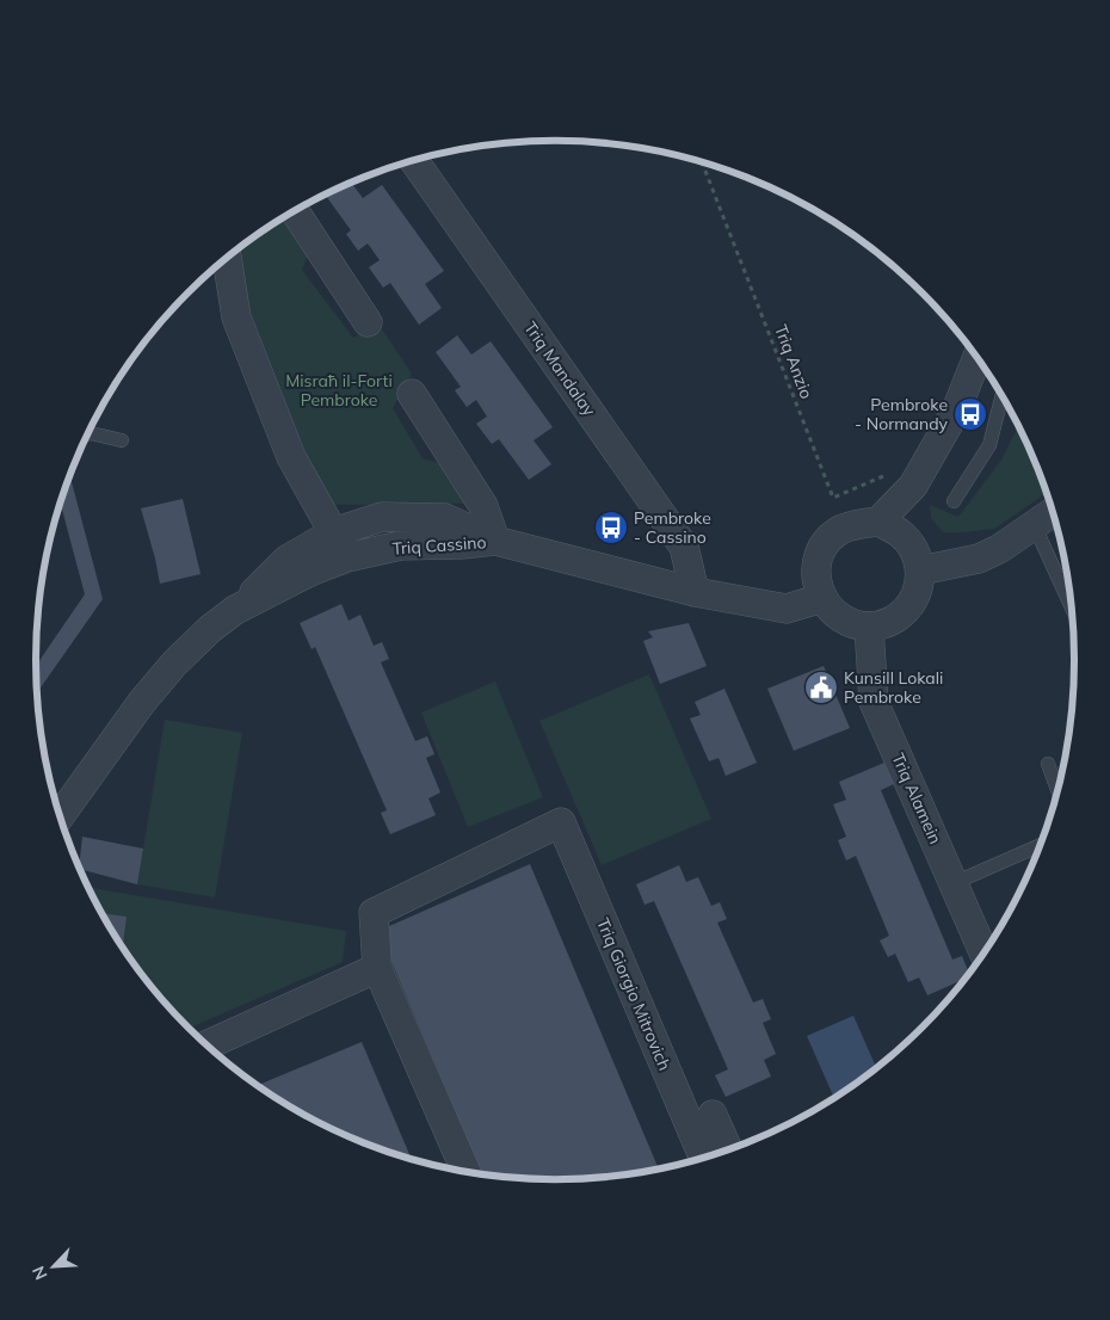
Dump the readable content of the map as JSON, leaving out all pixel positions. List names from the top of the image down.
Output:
{
  "streets": {
    "street": [
      "Triq Mandalay",
      "Triq Cassino",
      "Triq Alamein",
      "Triq Giorgio Mitrovich"
    ],
    "path": ["Triq Anzio"]
  },
  "crossings": [
    ["Triq Mandalay", "Triq Cassino"],
    ["Triq Cassino", "Triq Alamein"]
  ],
  "parks": ["Misraħ il-Forti Pembroke"],
  "places": {
    "bus stop": ["Pembroke - Normandy", "Pembroke - Cassino"],
    "public building": ["Kunsill Lokali Pembroke"]
  },
  "north": "bottom left"
}
